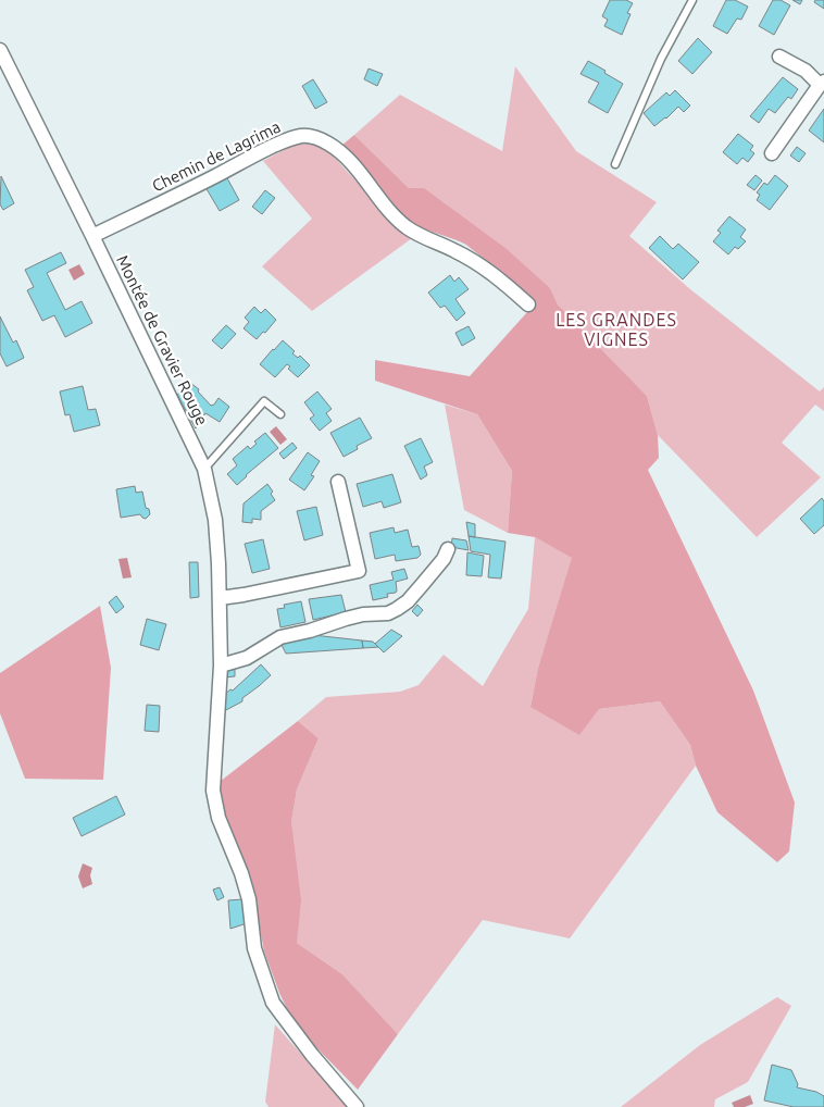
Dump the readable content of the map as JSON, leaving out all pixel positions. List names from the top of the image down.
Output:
{
  "streets": {
    "street": ["Chemin de Lagrima", "Montée de Gravier Rouge"]
  },
  "crossings": [
    ["Chemin de Lagrima", "Montée de Gravier Rouge"]
  ],
  "districts": ["LES GRANDES VIGNES"]
}
